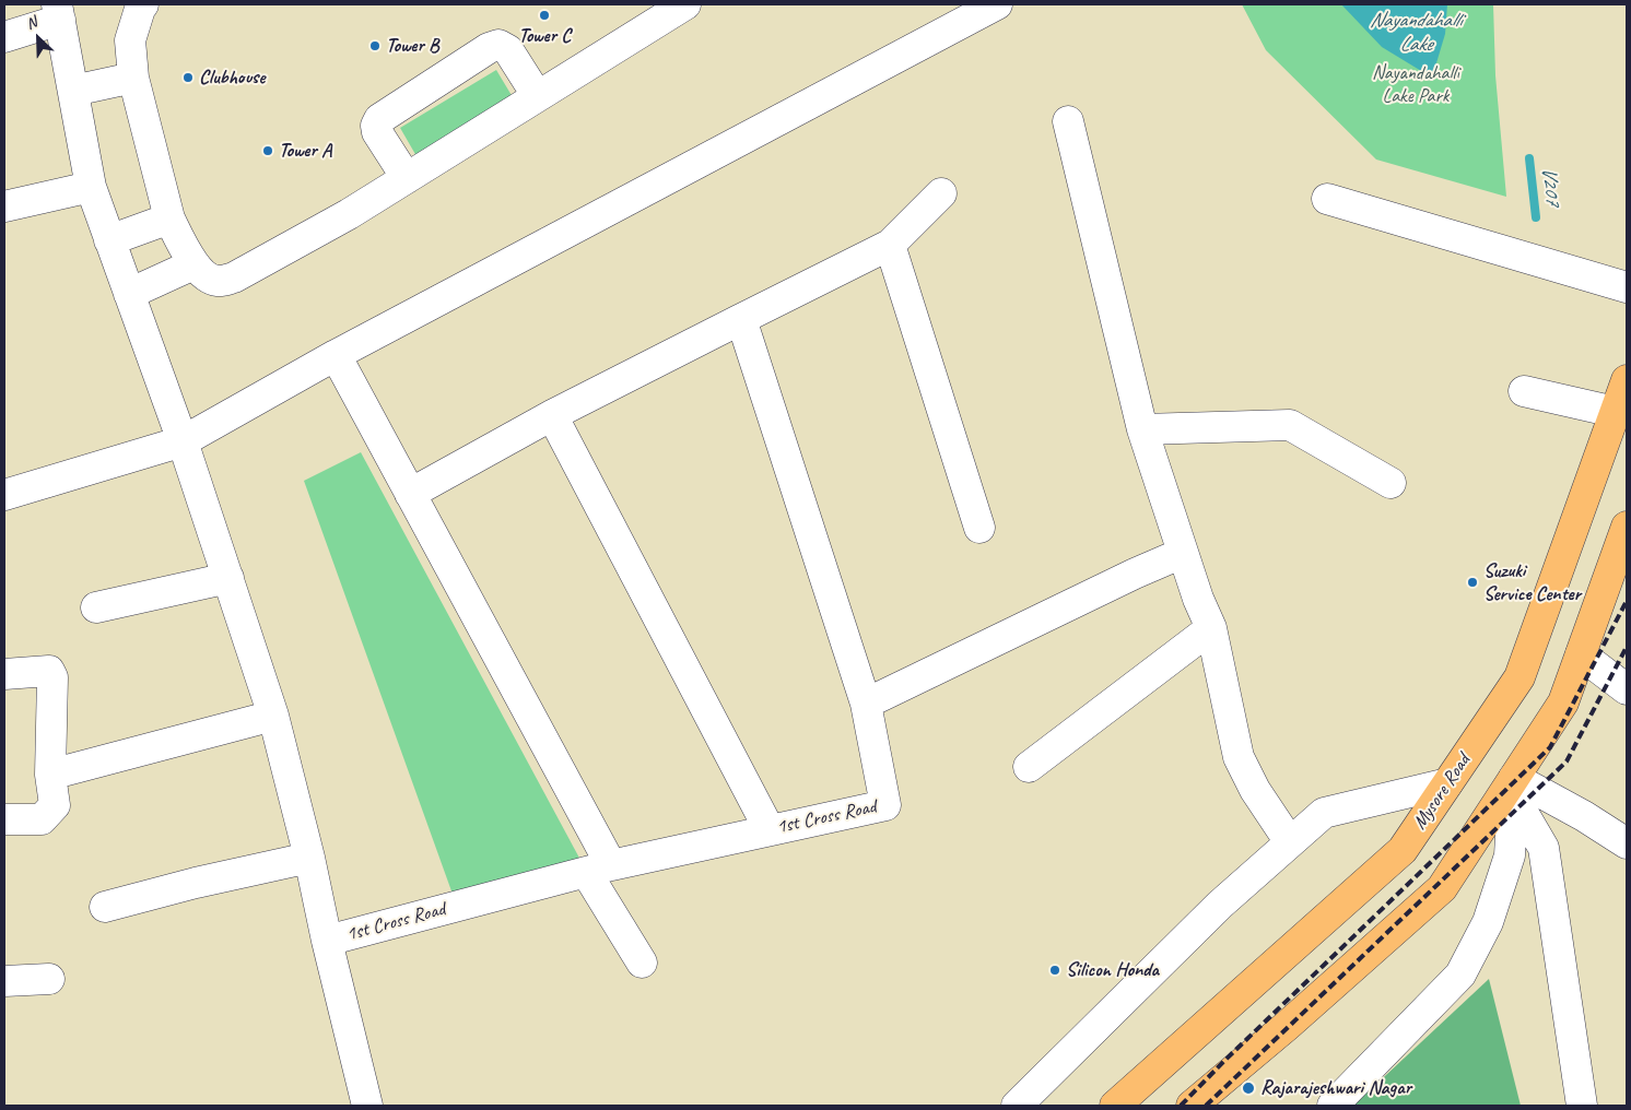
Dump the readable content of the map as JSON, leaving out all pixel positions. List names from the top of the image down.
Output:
{
  "streets": {
    "highway": ["Mysore Road"],
    "street": ["1st Cross Road"]
  },
  "water": ["Nayandahalli Lake", "V207"],
  "parks": ["Nayandahalli Lake Park"],
  "places": [
    "Tower C",
    "Tower B",
    "Clubhouse",
    "Tower A",
    "Suzuki Service Center",
    "Silicon Honda",
    "Rajarajeshwari Nagar"
  ],
  "north": "top left"
}
